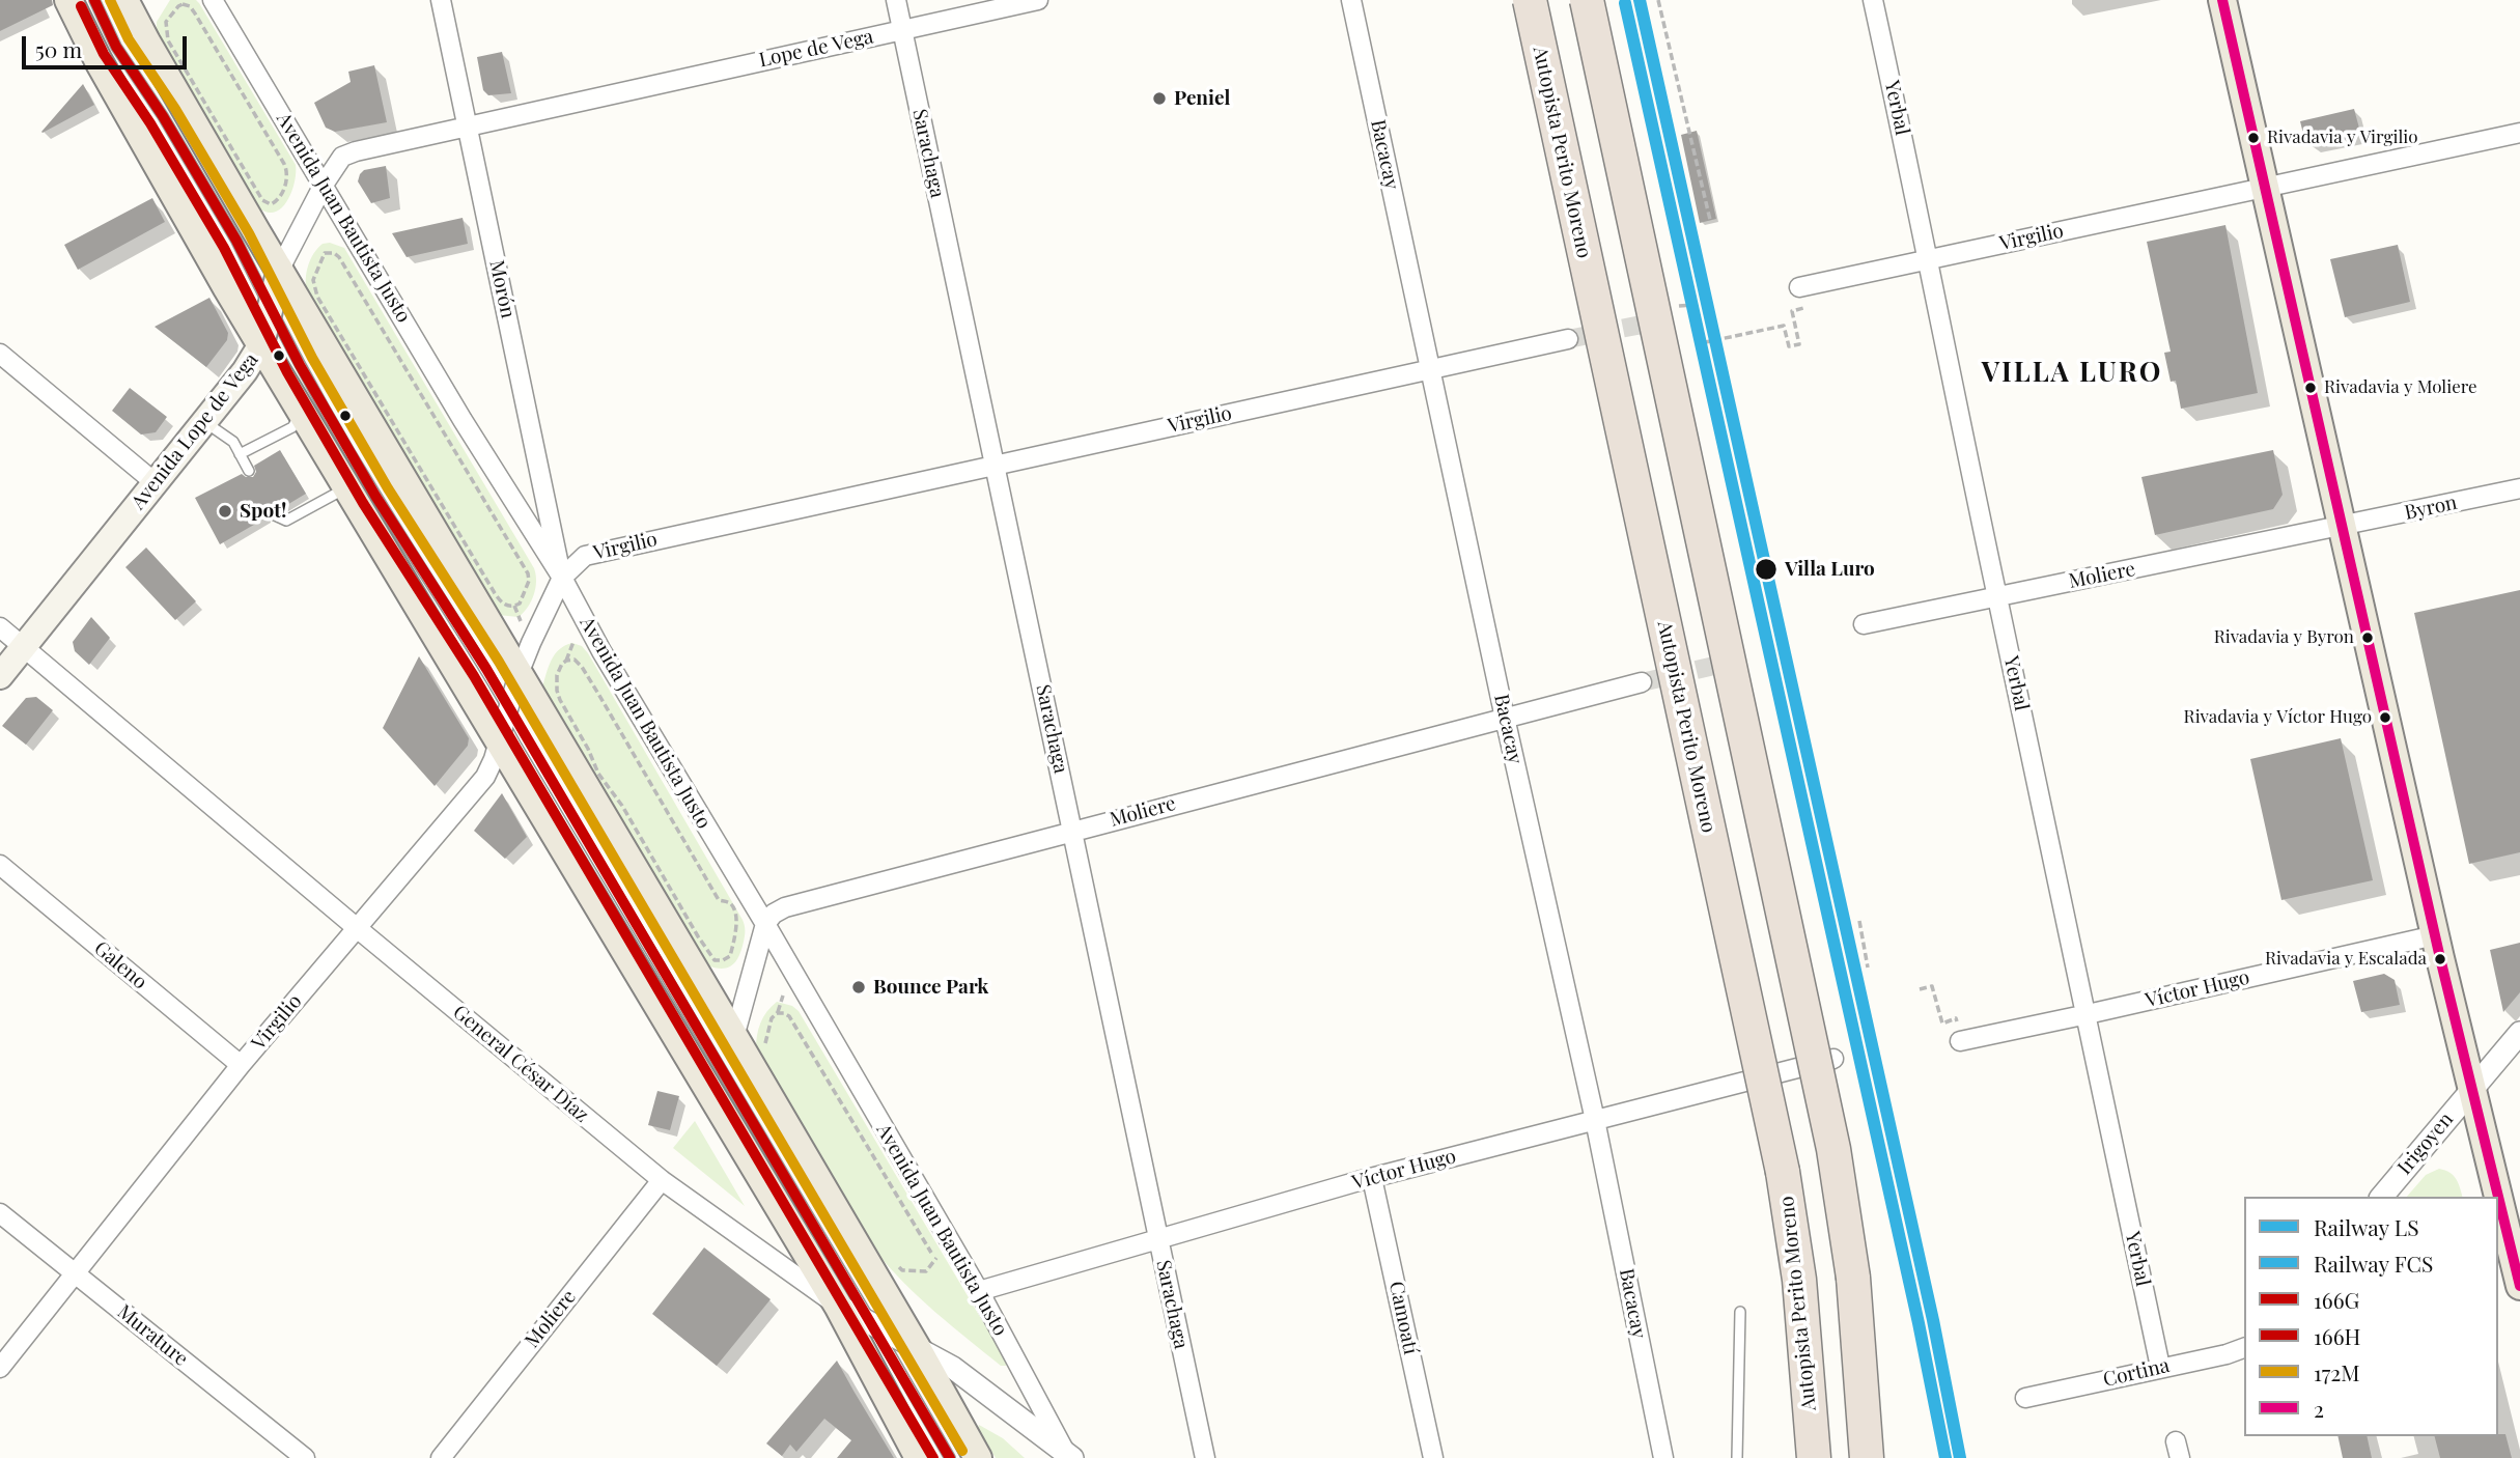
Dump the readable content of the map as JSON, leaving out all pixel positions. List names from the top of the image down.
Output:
{
  "streets": {
    "highway": ["Autopista Perito Moreno"],
    "main road": ["Avenida Lope de Vega"],
    "street": [
      "Lope de Vega",
      "Yerbal",
      "Sarachaga",
      "Bacacay",
      "Avenida Juan Bautista Justo",
      "Virgilio",
      "Morón",
      "Byron",
      "Moliere",
      "Galeno",
      "Víctor Hugo",
      "General César Díaz",
      "Irigoyen",
      "Camoatí",
      "Murature",
      "Cortina"
    ]
  },
  "crossings": [
    ["Lope de Vega", "Sarachaga"],
    ["Lope de Vega", "Morón"],
    ["Lope de Vega", "Avenida Lope de Vega"],
    ["Yerbal", "Virgilio"],
    ["Yerbal", "Moliere"],
    ["Yerbal", "Víctor Hugo"],
    ["Yerbal", "Cortina"],
    ["Sarachaga", "Virgilio"],
    ["Sarachaga", "Moliere"],
    ["Sarachaga", "Víctor Hugo"],
    ["Bacacay", "Virgilio"],
    ["Bacacay", "Moliere"],
    ["Bacacay", "Víctor Hugo"],
    ["Avenida Juan Bautista Justo", "Virgilio"],
    ["Avenida Juan Bautista Justo", "Morón"],
    ["Avenida Juan Bautista Justo", "Avenida Lope de Vega"],
    ["Avenida Juan Bautista Justo", "Moliere"],
    ["Avenida Juan Bautista Justo", "Víctor Hugo"],
    ["Avenida Juan Bautista Justo", "General César Díaz"],
    ["Virgilio", "Morón"],
    ["Virgilio", "Galeno"],
    ["Virgilio", "General César Díaz"],
    ["Virgilio", "Murature"],
    ["Morón", "Avenida Lope de Vega"],
    ["Avenida Lope de Vega", "General César Díaz"],
    ["Byron", "Moliere"],
    ["Moliere", "General César Díaz"],
    ["Víctor Hugo", "Camoatí"]
  ],
  "districts": ["VILLA LURO"],
  "places": [
    "Peniel",
    "Rivadavia y Virgilio",
    "Rivadavia y Moliere",
    "Spot!",
    "Villa Luro",
    "Rivadavia y Byron",
    "Rivadavia y Víctor Hugo",
    "Rivadavia y Escalada",
    "Bounce Park"
  ],
  "lines": [
    "rail line LS",
    "transit line 166G",
    "transit line 172M",
    "transit line 2",
    "rail line FCS",
    "transit line 166H"
  ],
  "legend": [
    "Railway LS",
    "Railway FCS",
    "166G",
    "166H",
    "172M",
    "2"
  ],
  "scale_bar": "50 m"
}
